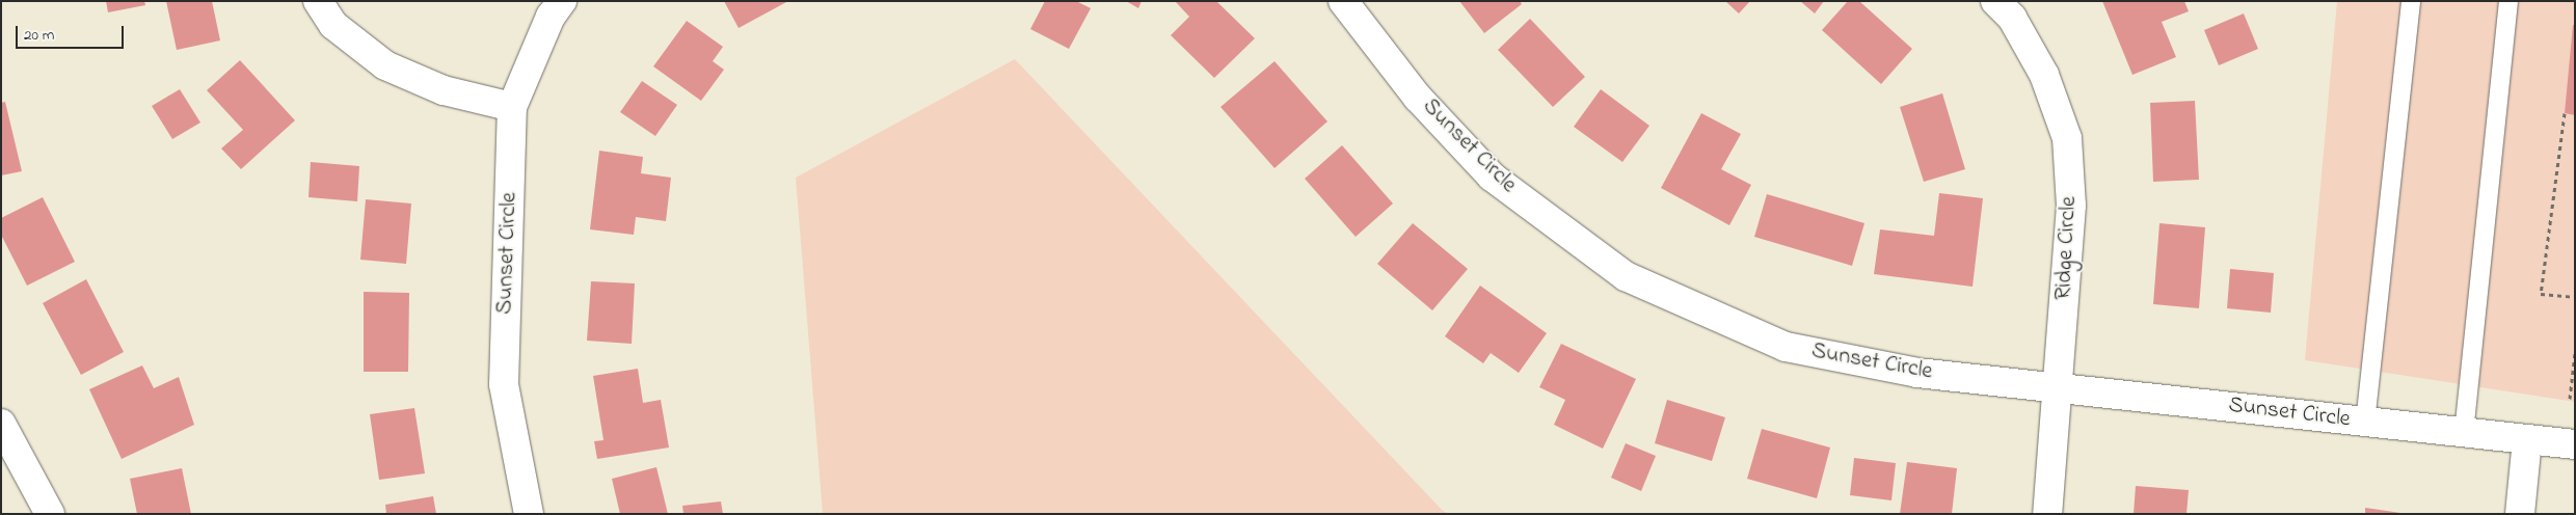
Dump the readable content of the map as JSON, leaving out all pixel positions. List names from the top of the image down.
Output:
{
  "streets": {
    "street": ["Sunset Circle", "Ridge Circle"]
  },
  "crossings": [
    ["Sunset Circle", "Ridge Circle"]
  ],
  "scale_bar": "20 m"
}
